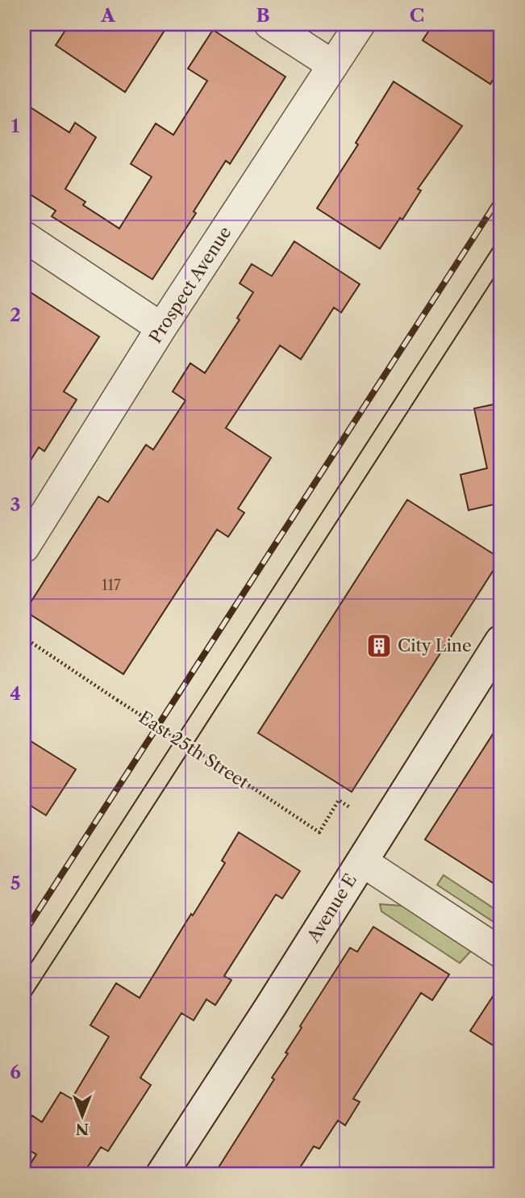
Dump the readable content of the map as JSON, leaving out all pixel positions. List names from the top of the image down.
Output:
{
  "streets": {
    "main road": ["Avenue E"],
    "street": ["Prospect Avenue"],
    "path": ["East 25th Street"]
  },
  "places": {
    "building": ["City Line"]
  },
  "house_numbers": ["117"],
  "north": "bottom",
  "grid": {
    "columns": ["A", "B", "C"],
    "rows": [
      "1",
      "2",
      "3",
      "4",
      "5",
      "6"
    ]
  }
}
